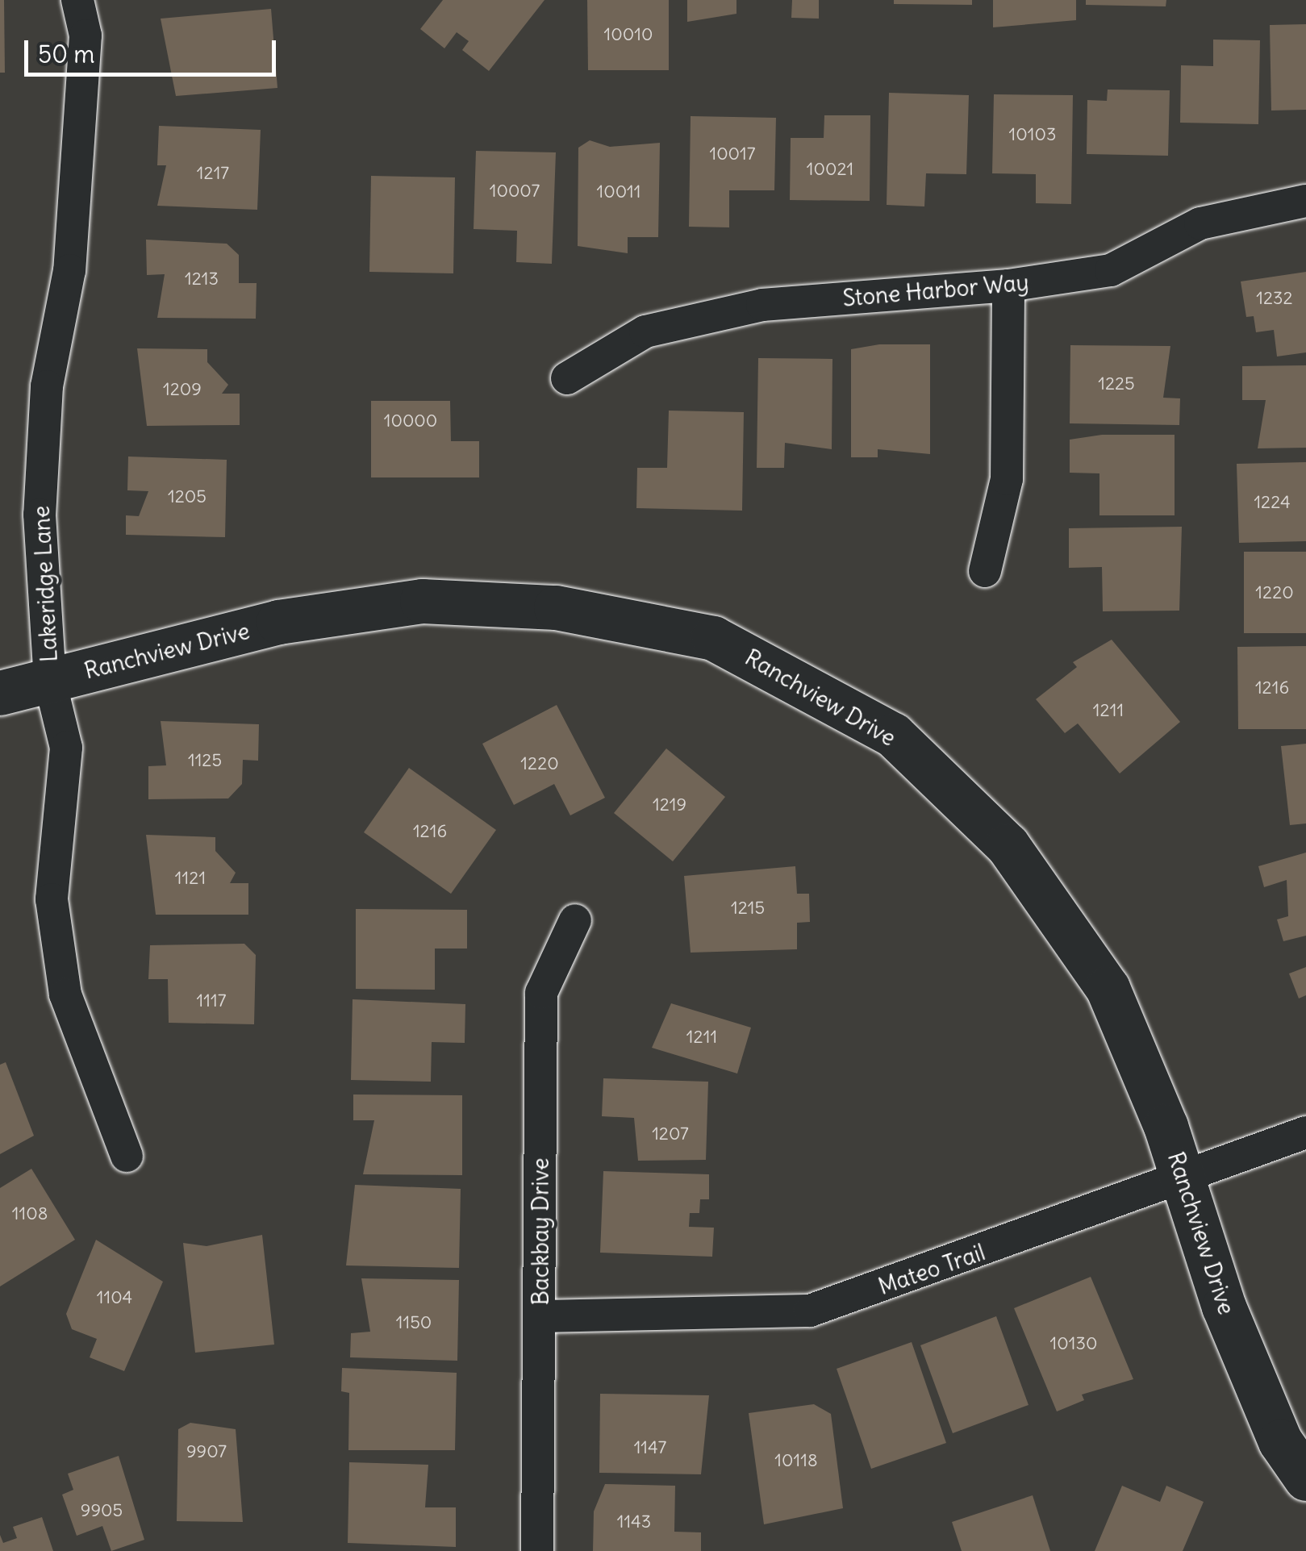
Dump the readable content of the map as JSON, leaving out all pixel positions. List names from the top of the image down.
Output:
{
  "streets": {
    "street": [
      "Stone Harbor Way",
      "Lakeridge Lane",
      "Ranchview Drive",
      "Backbay Drive",
      "Mateo Trail"
    ]
  },
  "crossings": [
    ["Lakeridge Lane", "Ranchview Drive"],
    ["Ranchview Drive", "Mateo Trail"],
    ["Backbay Drive", "Mateo Trail"]
  ],
  "house_numbers": [
    "10010",
    "10103",
    "10017",
    "10021",
    "1217",
    "10007",
    "10011",
    "1213",
    "1232",
    "1225",
    "1209",
    "10000",
    "1205",
    "1224",
    "1220",
    "1216",
    "1211",
    "1125",
    "1220",
    "1219",
    "1216",
    "1121",
    "1215",
    "1117",
    "1211",
    "1207",
    "1108",
    "1104",
    "1150",
    "10130",
    "1147",
    "9907",
    "10118",
    "9905",
    "1143"
  ],
  "scale_bar": "50 m"
}
